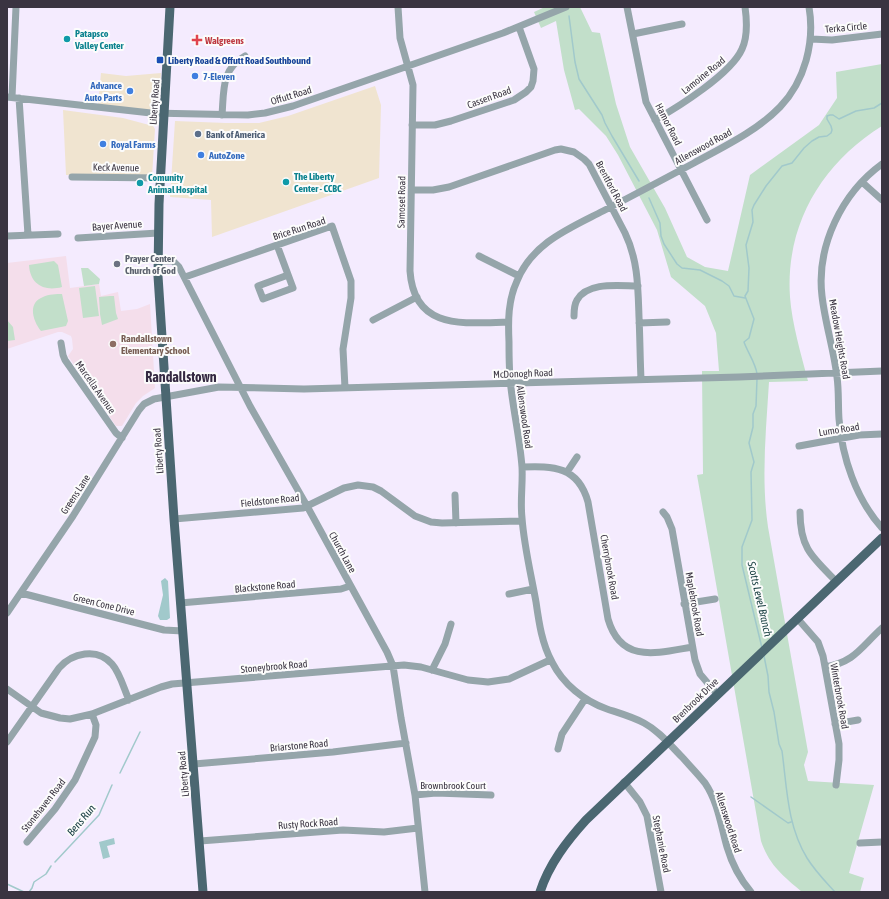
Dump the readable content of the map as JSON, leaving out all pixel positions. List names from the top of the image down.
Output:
{
  "streets": {
    "main road": ["Liberty Road", "Brenbrook Drive"],
    "street": [
      "Terka Circle",
      "Lamoine Road",
      "Offutt Road",
      "Cassen Road",
      "Hamor Road",
      "Allenswood Road",
      "Keck Avenue",
      "Brentford Road",
      "Samoset Road",
      "Bayer Avenue",
      "Brice Run Road",
      "Meadow Heights Road",
      "McDonogh Road",
      "Marcella Avenue",
      "Lumo Road",
      "Greens Lane",
      "Fieldstone Road",
      "Church Lane",
      "Cherrybrook Road",
      "Blackstone Road",
      "Green Cone Drive",
      "Maplebrook Road",
      "Stoneybrook Road",
      "Winterbrook Road",
      "Briarstone Road",
      "Brownbrook Court",
      "Stonehaven Road",
      "Rusty Rock Road",
      "Stephanie Road"
    ]
  },
  "crossings": [
    ["Terka Circle", "Allenswood Road"],
    ["Lamoine Road", "Hamor Road"],
    ["Offutt Road", "Cassen Road"],
    ["Offutt Road", "Liberty Road"],
    ["Offutt Road", "Samoset Road"],
    ["Cassen Road", "Samoset Road"],
    ["Liberty Road", "Keck Avenue"],
    ["Liberty Road", "Bayer Avenue"],
    ["Liberty Road", "McDonogh Road"],
    ["Liberty Road", "Greens Lane"],
    ["Liberty Road", "Fieldstone Road"],
    ["Liberty Road", "Church Lane"],
    ["Liberty Road", "Blackstone Road"],
    ["Liberty Road", "Green Cone Drive"],
    ["Liberty Road", "Stoneybrook Road"],
    ["Liberty Road", "Briarstone Road"],
    ["Liberty Road", "Rusty Rock Road"],
    ["Hamor Road", "Allenswood Road"],
    ["Allenswood Road", "Brentford Road"],
    ["Allenswood Road", "Samoset Road"],
    ["Allenswood Road", "McDonogh Road"],
    ["Allenswood Road", "Fieldstone Road"],
    ["Allenswood Road", "Cherrybrook Road"],
    ["Allenswood Road", "Stoneybrook Road"],
    ["Allenswood Road", "Brenbrook Drive"],
    ["Brentford Road", "Samoset Road"],
    ["Brentford Road", "McDonogh Road"],
    ["Brice Run Road", "McDonogh Road"],
    ["Brice Run Road", "Church Lane"],
    ["Meadow Heights Road", "McDonogh Road"],
    ["Meadow Heights Road", "Lumo Road"],
    ["McDonogh Road", "Greens Lane"],
    ["McDonogh Road", "Church Lane"],
    ["Marcella Avenue", "Greens Lane"],
    ["Greens Lane", "Green Cone Drive"],
    ["Fieldstone Road", "Church Lane"],
    ["Church Lane", "Blackstone Road"],
    ["Church Lane", "Stoneybrook Road"],
    ["Church Lane", "Briarstone Road"],
    ["Church Lane", "Brownbrook Court"],
    ["Church Lane", "Rusty Rock Road"],
    ["Cherrybrook Road", "Maplebrook Road"],
    ["Maplebrook Road", "Brenbrook Drive"],
    ["Stoneybrook Road", "Stonehaven Road"],
    ["Winterbrook Road", "Brenbrook Drive"],
    ["Brenbrook Drive", "Stephanie Road"]
  ],
  "districts": ["Randallstown"],
  "water": ["Scotts Level Branch", "Bens Run"],
  "places": {
    "other": [
      "Patapsco Valley Center",
      "7-Eleven",
      "Advance Auto Parts",
      "Bank of America",
      "Royal Farms",
      "AutoZone",
      "The Liberty Center - CCBC",
      "Comunity Animal Hospital",
      "Prayer Center Church of God",
      "Randallstown Elementary School"
    ],
    "health": ["Walgreens"],
    "transit": ["Liberty Road & Offutt Road Southbound"]
  }
}
